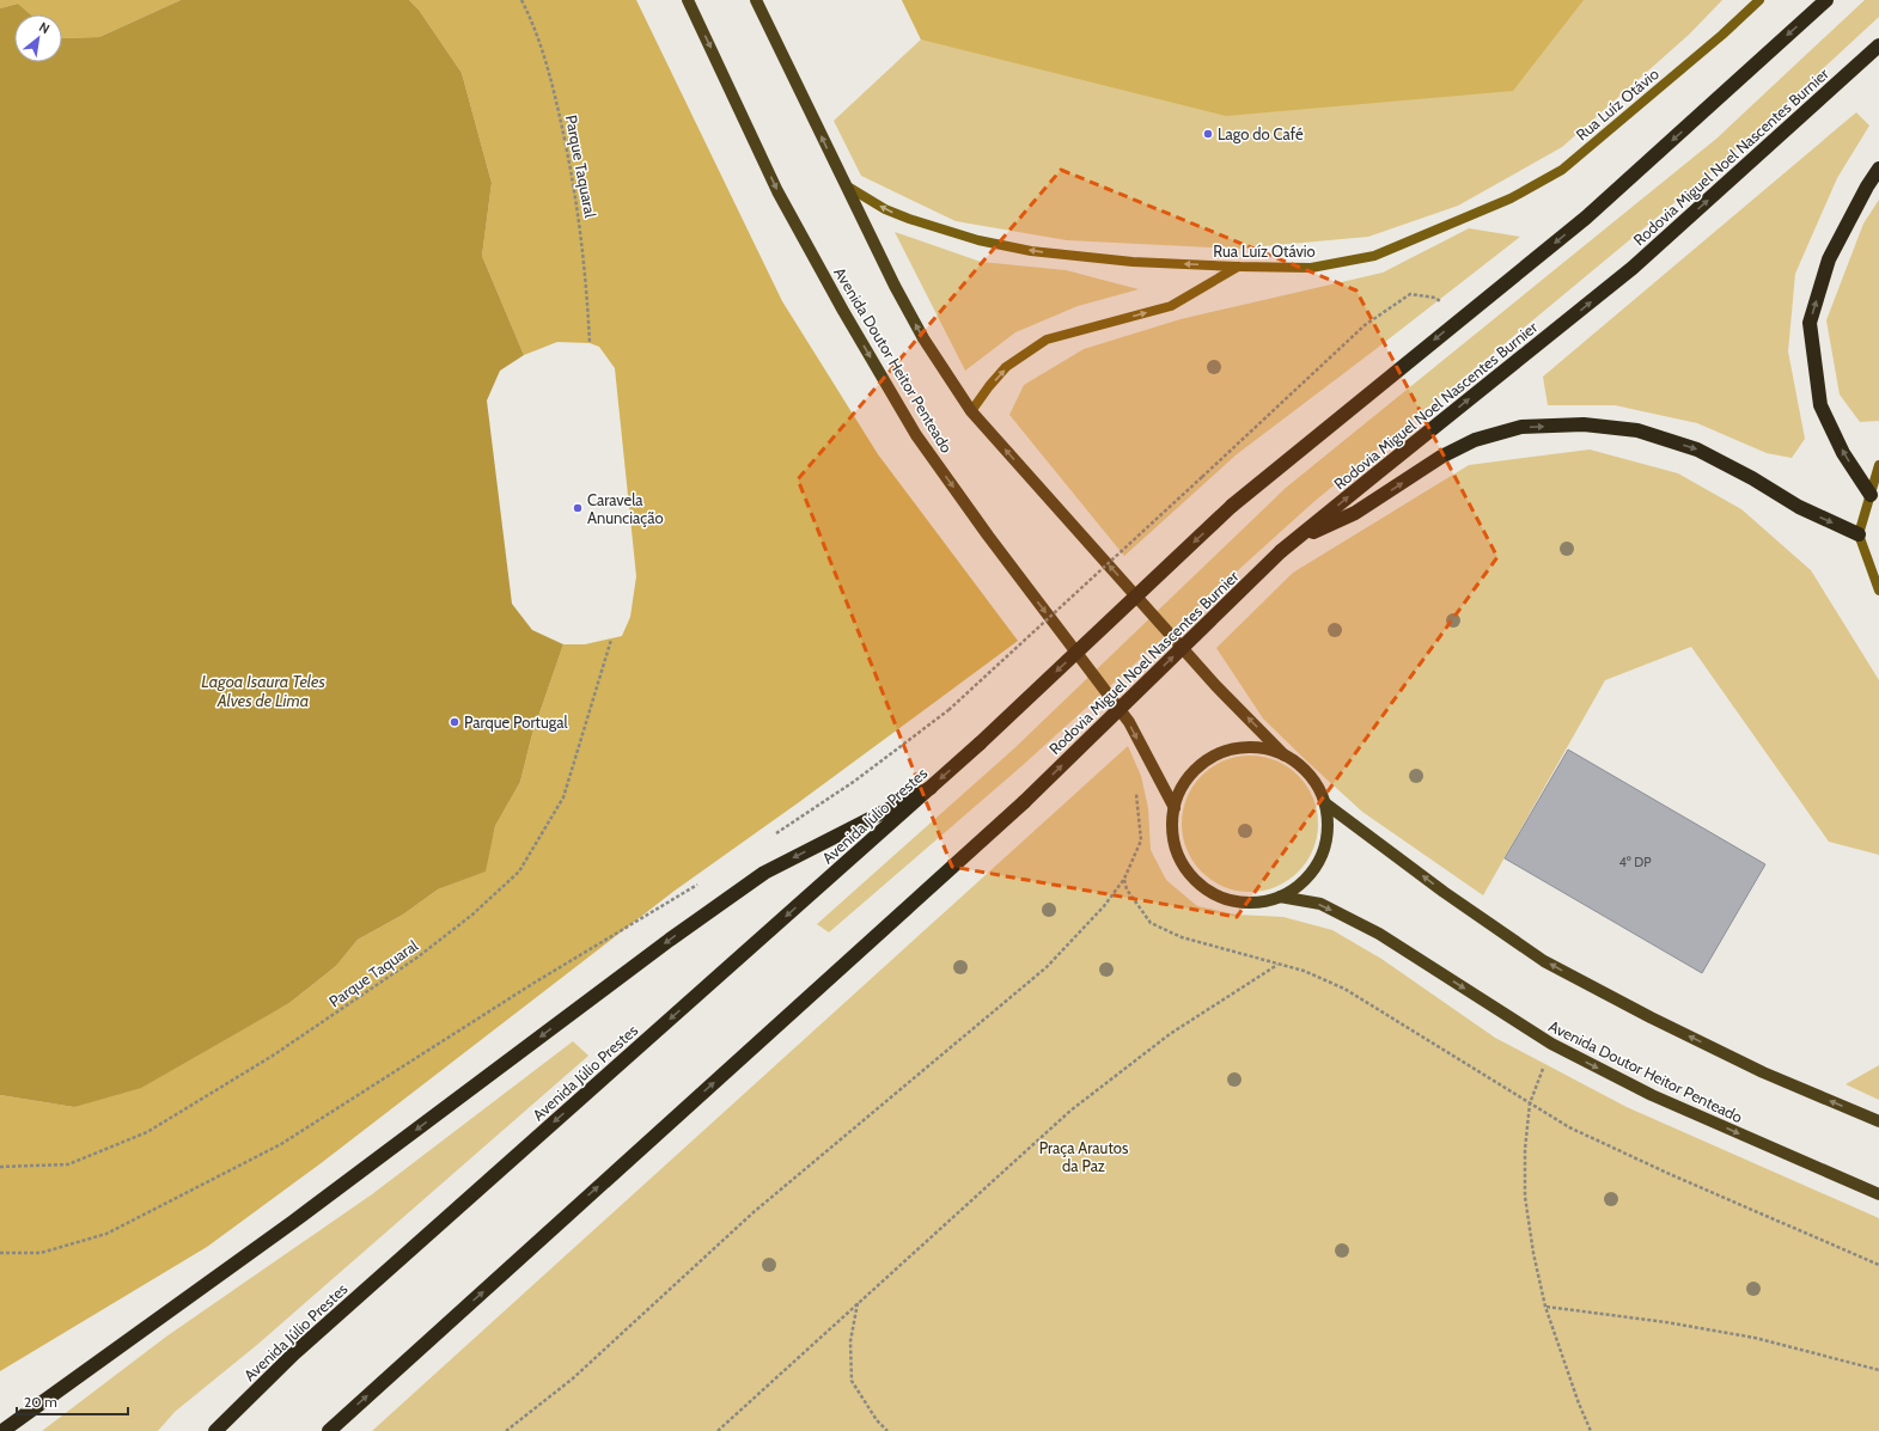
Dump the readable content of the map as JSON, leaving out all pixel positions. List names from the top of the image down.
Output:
{
  "streets": {
    "highway": ["Rodovia Miguel Noel Nascentes Burnier", "Avenida Júlio Prestes"],
    "main road": ["Avenida Doutor Heitor Penteado"],
    "street": ["Rua Luíz Otávio"],
    "path": ["Parque Taquaral"]
  },
  "one_way": ["Rua Luíz Otávio"],
  "water": ["Lagoa Isaura Teles Alves de Lima"],
  "parks": ["Praça Arautos da Paz"],
  "places": ["Lago do Café", "Caravela Anunciação", "Parque Portugal"],
  "house_numbers": ["4º DP"],
  "scale_bar": "20 m",
  "north": "top right"
}
